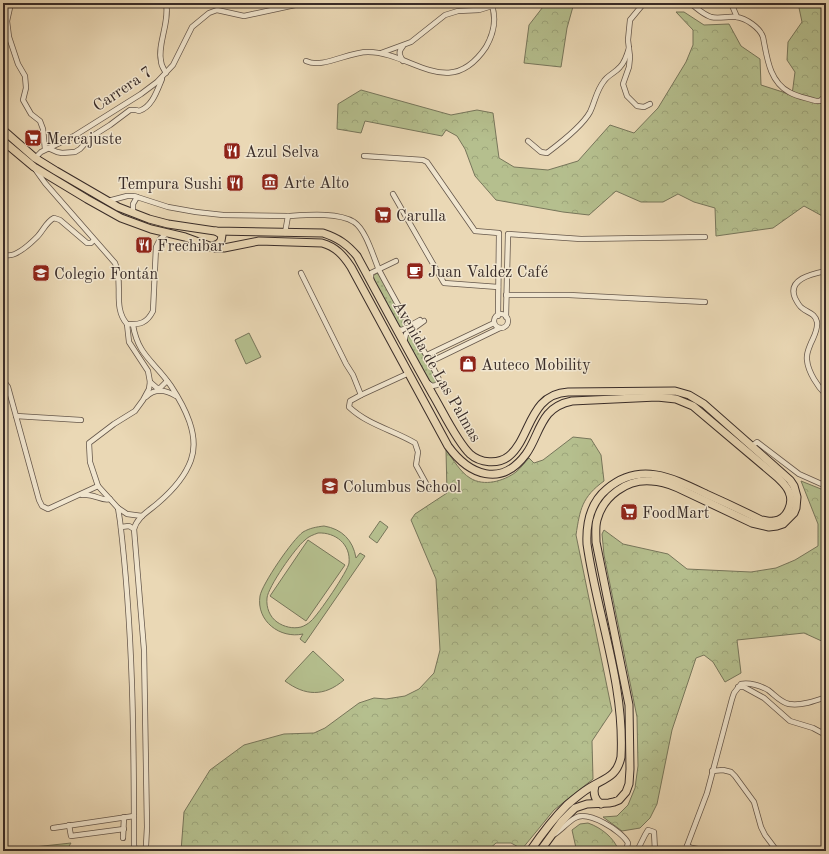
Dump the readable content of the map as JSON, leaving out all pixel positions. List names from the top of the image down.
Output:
{
  "streets": {
    "main road": ["Avenida de Las Palmas"],
    "street": ["Carrera 7"]
  },
  "crossings": [
    ["Carrera 7", "Avenida de Las Palmas"]
  ],
  "places": {
    "supermarket": ["Mercajuste", "Carulla", "FoodMart"],
    "restaurant": ["Azul Selva", "Tempura Sushi", "Frechibar"],
    "museum": ["Arte Alto"],
    "cafe": ["Juan Valdez Café"],
    "school or university": ["Colegio Fontán", "Columbus School"],
    "shop": ["Auteco Mobility"]
  }
}
